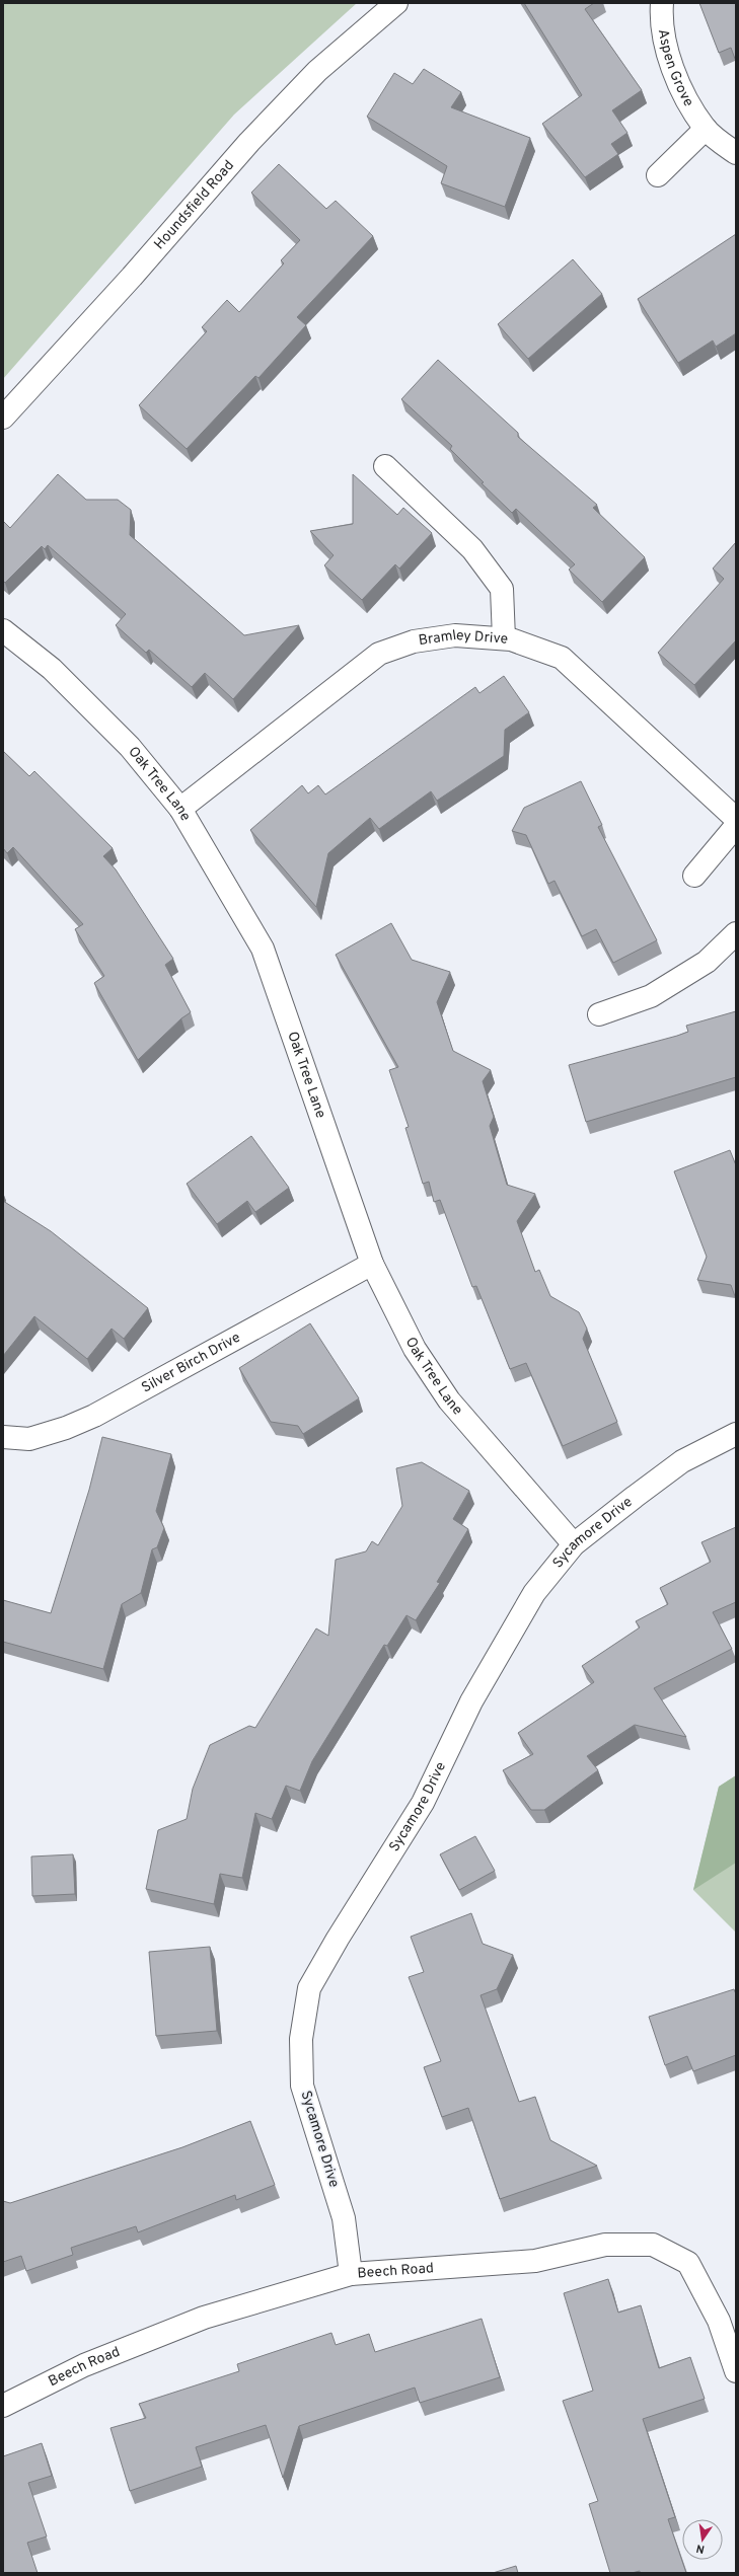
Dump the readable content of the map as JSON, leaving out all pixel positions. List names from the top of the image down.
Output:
{
  "streets": {
    "street": [
      "Aspen Grove",
      "Houndsfield Road",
      "Bramley Drive",
      "Oak Tree Lane",
      "Silver Birch Drive",
      "Sycamore Drive",
      "Beech Road"
    ]
  },
  "crossings": [
    ["Bramley Drive", "Oak Tree Lane"],
    ["Oak Tree Lane", "Silver Birch Drive"],
    ["Oak Tree Lane", "Sycamore Drive"],
    ["Sycamore Drive", "Beech Road"]
  ],
  "north": "bottom"
}
